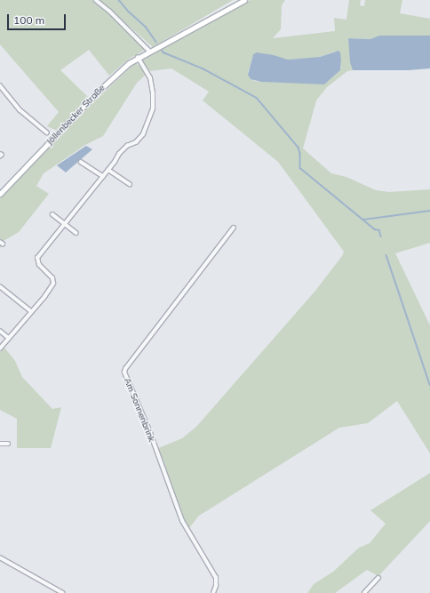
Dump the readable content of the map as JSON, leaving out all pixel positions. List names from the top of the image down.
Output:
{
  "streets": {
    "main road": ["Jöllenbecker Straße"],
    "street": ["Am Sonnenbrink"]
  },
  "scale_bar": "100 m"
}
